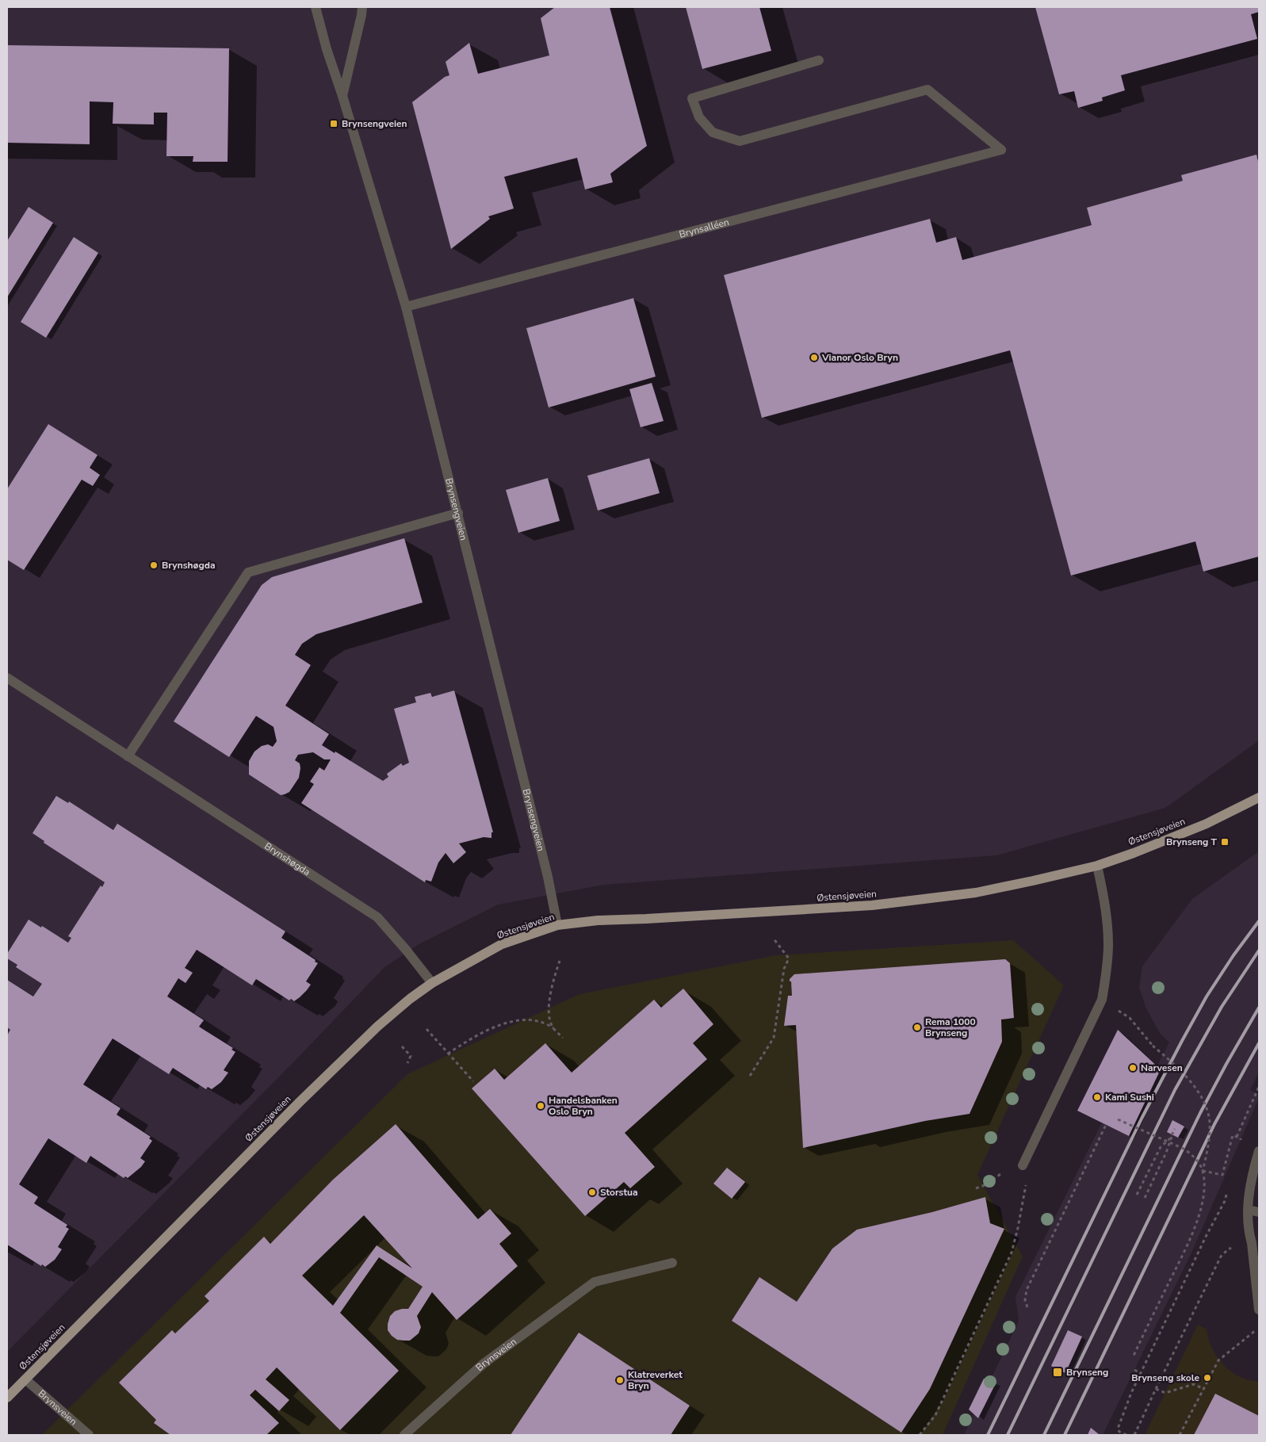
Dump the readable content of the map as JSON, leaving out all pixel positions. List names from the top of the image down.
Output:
{
  "streets": {
    "main road": ["Østensjøveien"],
    "street": [
      "Brynsalléen",
      "Brynsengveien",
      "Brynshøgda",
      "Brynsveien"
    ]
  },
  "crossings": [
    ["Brynsalléen", "Brynsengveien"],
    ["Brynsengveien", "Østensjøveien"],
    ["Østensjøveien", "Brynshøgda"],
    ["Østensjøveien", "Brynsveien"]
  ],
  "places": {
    "transit": ["Brynsengveien", "Brynseng T", "Brynseng"],
    "other": [
      "Vianor Oslo Bryn",
      "Brynshøgda",
      "Rema 1000 Brynseng",
      "Narvesen",
      "Kami Sushi",
      "Handelsbanken Oslo Bryn",
      "Storstua",
      "Brynseng skole",
      "Klatreverket Bryn"
    ]
  }
}
